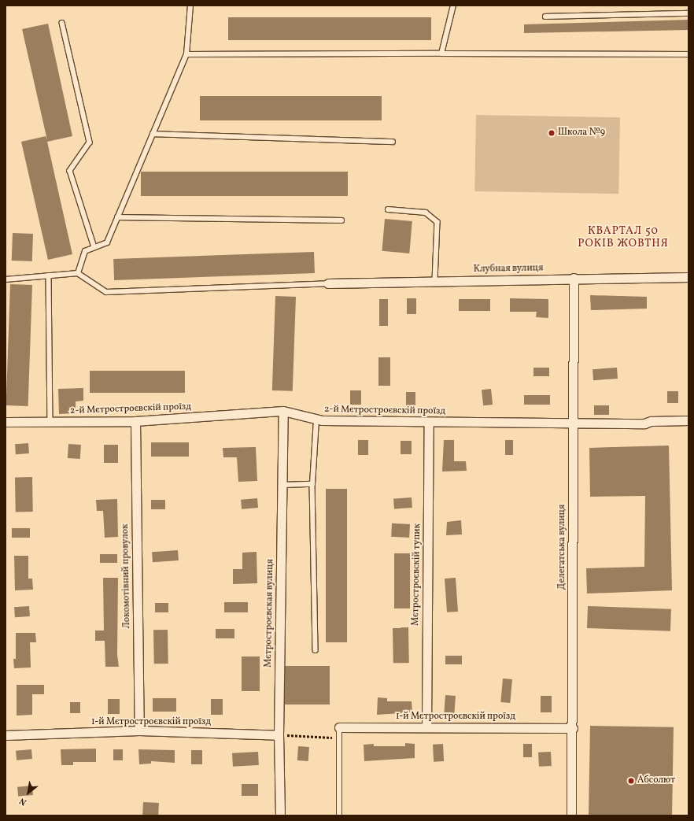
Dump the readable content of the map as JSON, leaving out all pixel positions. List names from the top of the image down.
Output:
{
  "streets": {
    "street": [
      "Клубная вулиця",
      "2-й Мєтростроєвскій проїзд",
      "Делегатська вулиця",
      "Мєтростроєвскій тупик",
      "Локомотівний провулок",
      "Мєтростроєвская вулиця",
      "1-й Мєтростроєвскій проїзд"
    ]
  },
  "crossings": [
    ["Клубная вулиця", "Делегатська вулиця"],
    ["2-й Мєтростроєвскій проїзд", "Делегатська вулиця"],
    ["2-й Мєтростроєвскій проїзд", "Мєтростроєвскій тупик"],
    ["2-й Мєтростроєвскій проїзд", "Локомотівний провулок"],
    ["2-й Мєтростроєвскій проїзд", "Мєтростроєвская вулиця"],
    ["Делегатська вулиця", "1-й Мєтростроєвскій проїзд"],
    ["Мєтростроєвскій тупик", "1-й Мєтростроєвскій проїзд"],
    ["Локомотівний провулок", "1-й Мєтростроєвскій проїзд"],
    ["Мєтростроєвская вулиця", "1-й Мєтростроєвскій проїзд"]
  ],
  "districts": ["КВАРТАЛ 50 РОКІВ ЖОВТНЯ"],
  "places": ["Школа №9", "Абсолют"],
  "north": "bottom left"
}
